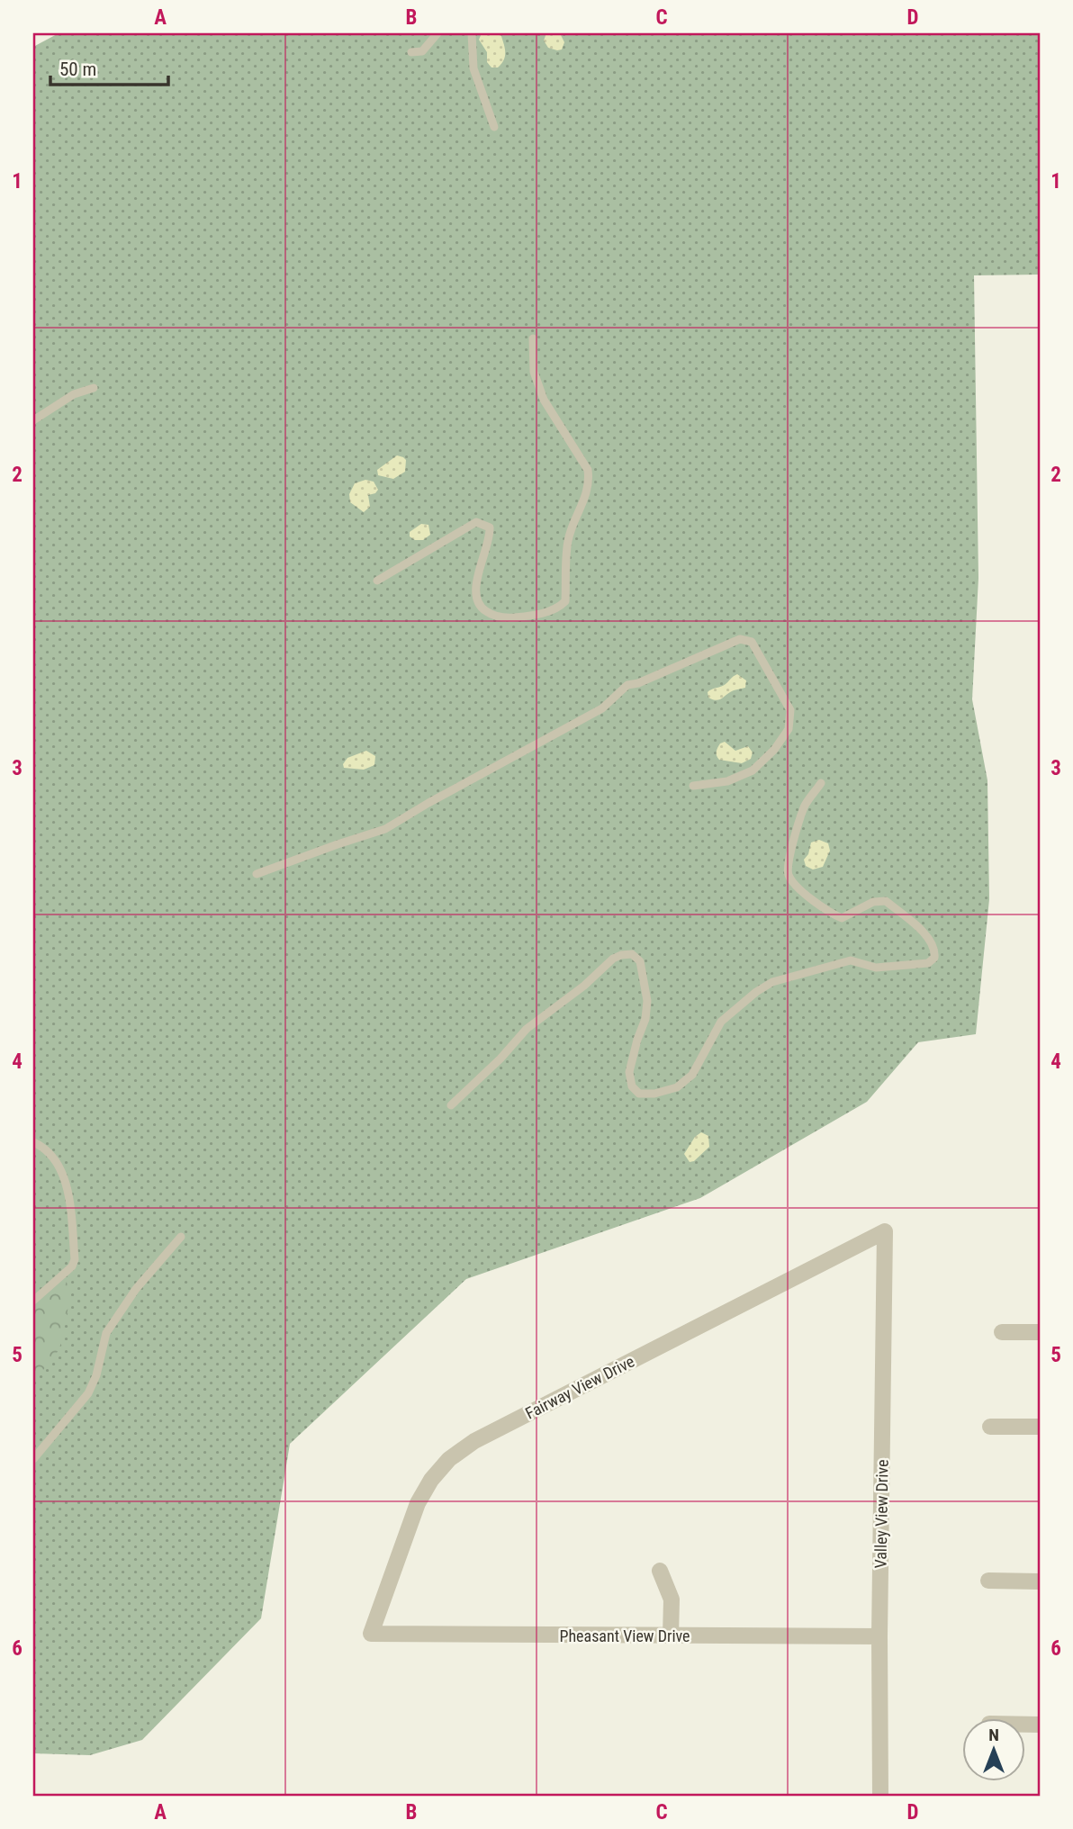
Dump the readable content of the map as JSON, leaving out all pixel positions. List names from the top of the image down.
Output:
{
  "streets": {
    "street": ["Fairway View Drive", "Valley View Drive", "Pheasant View Drive"]
  },
  "crossings": [
    ["Fairway View Drive", "Valley View Drive"],
    ["Fairway View Drive", "Pheasant View Drive"],
    ["Valley View Drive", "Pheasant View Drive"]
  ],
  "scale_bar": "50 m",
  "north": "top",
  "grid": {
    "columns": [
      "A",
      "B",
      "C",
      "D"
    ],
    "rows": [
      "1",
      "2",
      "3",
      "4",
      "5",
      "6"
    ]
  }
}
